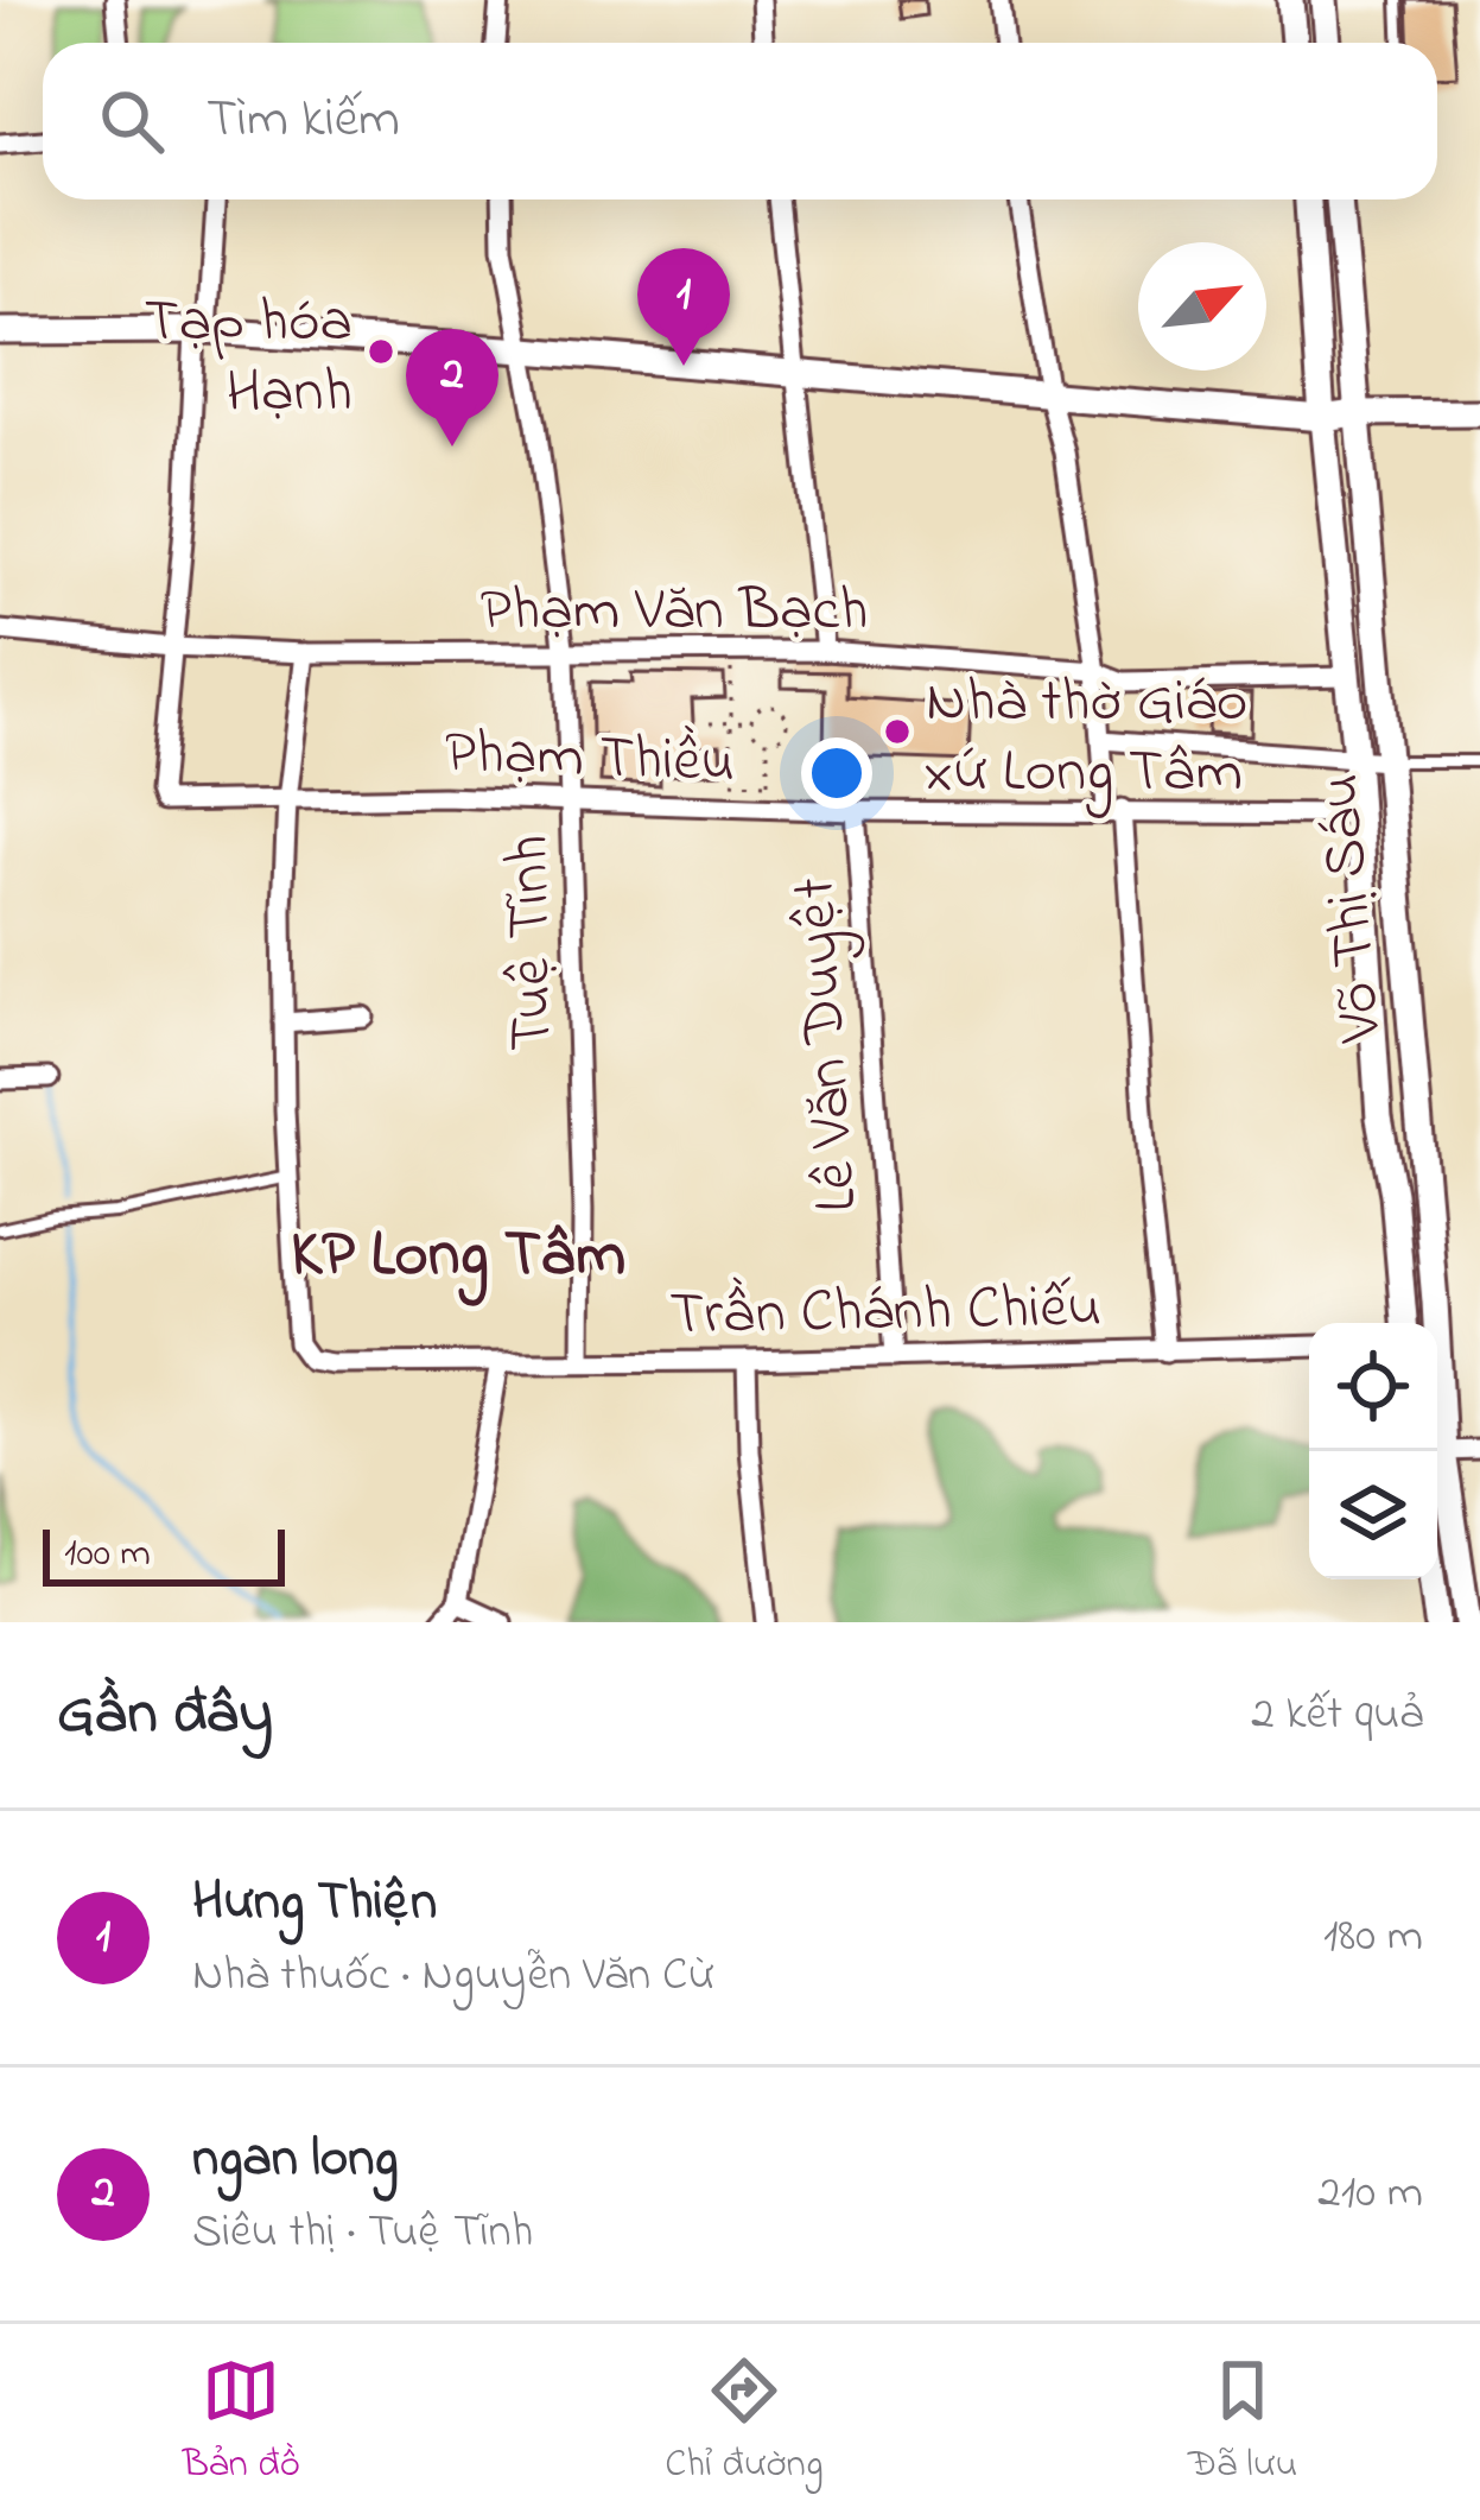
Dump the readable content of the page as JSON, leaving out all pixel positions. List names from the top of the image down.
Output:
{
  "streets": {
    "main road": ["Võ Thị Sáu"],
    "street": [
      "Phạm Văn Bạch",
      "Phạm Thiều",
      "Tuệ Tĩnh",
      "Lê Văn Duyệt",
      "Trần Chánh Chiếu"
    ]
  },
  "crossings": [
    ["Phạm Văn Bạch", "Phạm Thiều"],
    ["Phạm Văn Bạch", "Võ Thị Sáu"],
    ["Phạm Văn Bạch", "Tuệ Tĩnh"],
    ["Phạm Văn Bạch", "Trần Chánh Chiếu"],
    ["Phạm Thiều", "Võ Thị Sáu"],
    ["Phạm Thiều", "Tuệ Tĩnh"],
    ["Phạm Thiều", "Lê Văn Duyệt"],
    ["Phạm Thiều", "Trần Chánh Chiếu"],
    ["Tuệ Tĩnh", "Trần Chánh Chiếu"],
    ["Lê Văn Duyệt", "Trần Chánh Chiếu"]
  ],
  "districts": ["KP Long Tâm"],
  "places": ["Tạp hóa Hạnh", "Nhà thờ Giáo xứ Long Tâm"],
  "scale_bar": "100 m",
  "north": "top right",
  "page": {
    "search": "Tìm kiếm",
    "pins": ["1", "2"],
    "scale": "100 m",
    "heading": ["Gần đây", "2 kết quả"],
    "list": [
      {
        "mark": "1",
        "name": "Hưng Thiện",
        "note": "Nhà thuốc · Nguyễn Văn Cừ",
        "value": "180 m"
      },
      {
        "mark": "2",
        "name": "ngan long",
        "note": "Siêu thị · Tuệ Tĩnh",
        "value": "210 m"
      }
    ],
    "nav": ["Bản đồ", "Chỉ đường", "Đã lưu"]
  }
}
